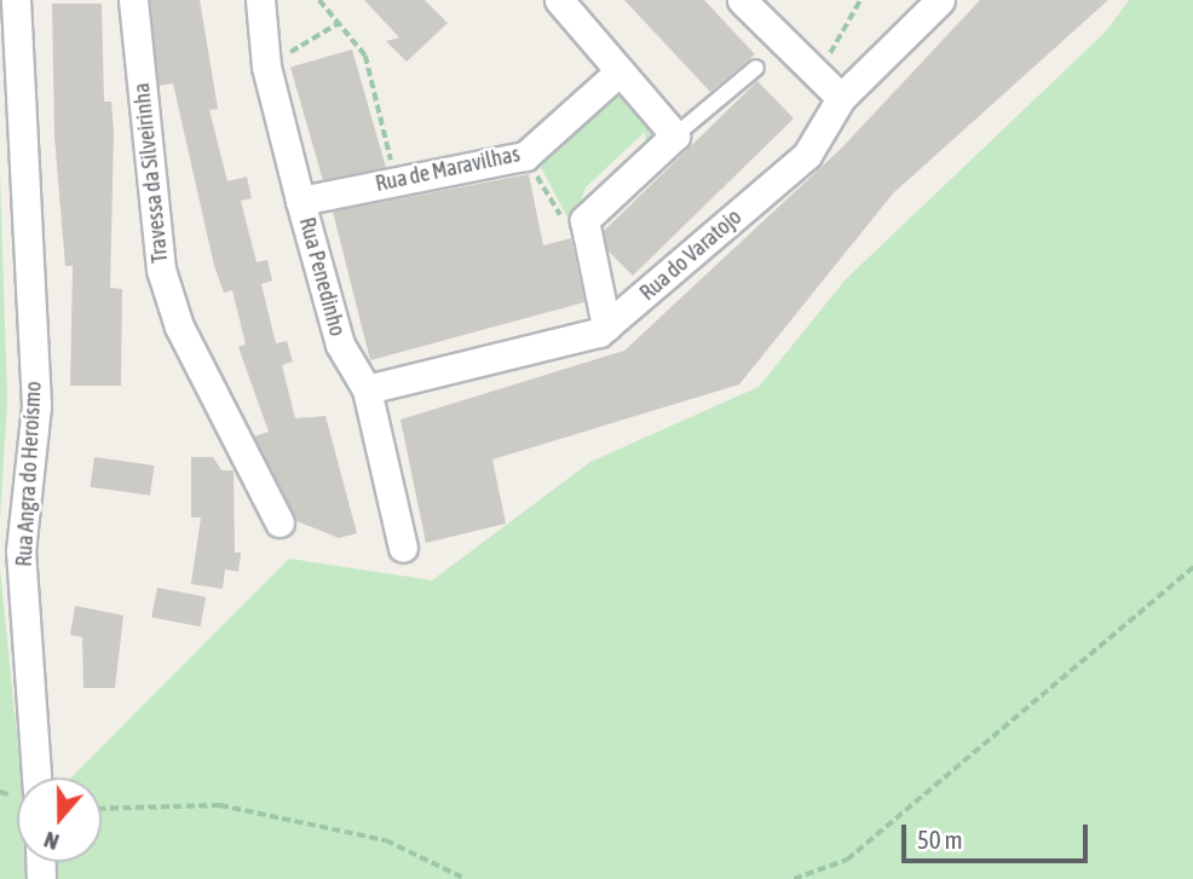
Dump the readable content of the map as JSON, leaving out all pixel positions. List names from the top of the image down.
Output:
{
  "streets": {
    "street": [
      "Rua de Maravilhas",
      "Travessa da Silveirinha",
      "Rua do Varatojo",
      "Rua Penedinho",
      "Rua Angra do Heroísmo"
    ]
  },
  "crossings": [
    ["Rua de Maravilhas", "Rua Penedinho"],
    ["Rua do Varatojo", "Rua Penedinho"]
  ],
  "scale_bar": "50 m",
  "north": "bottom"
}
